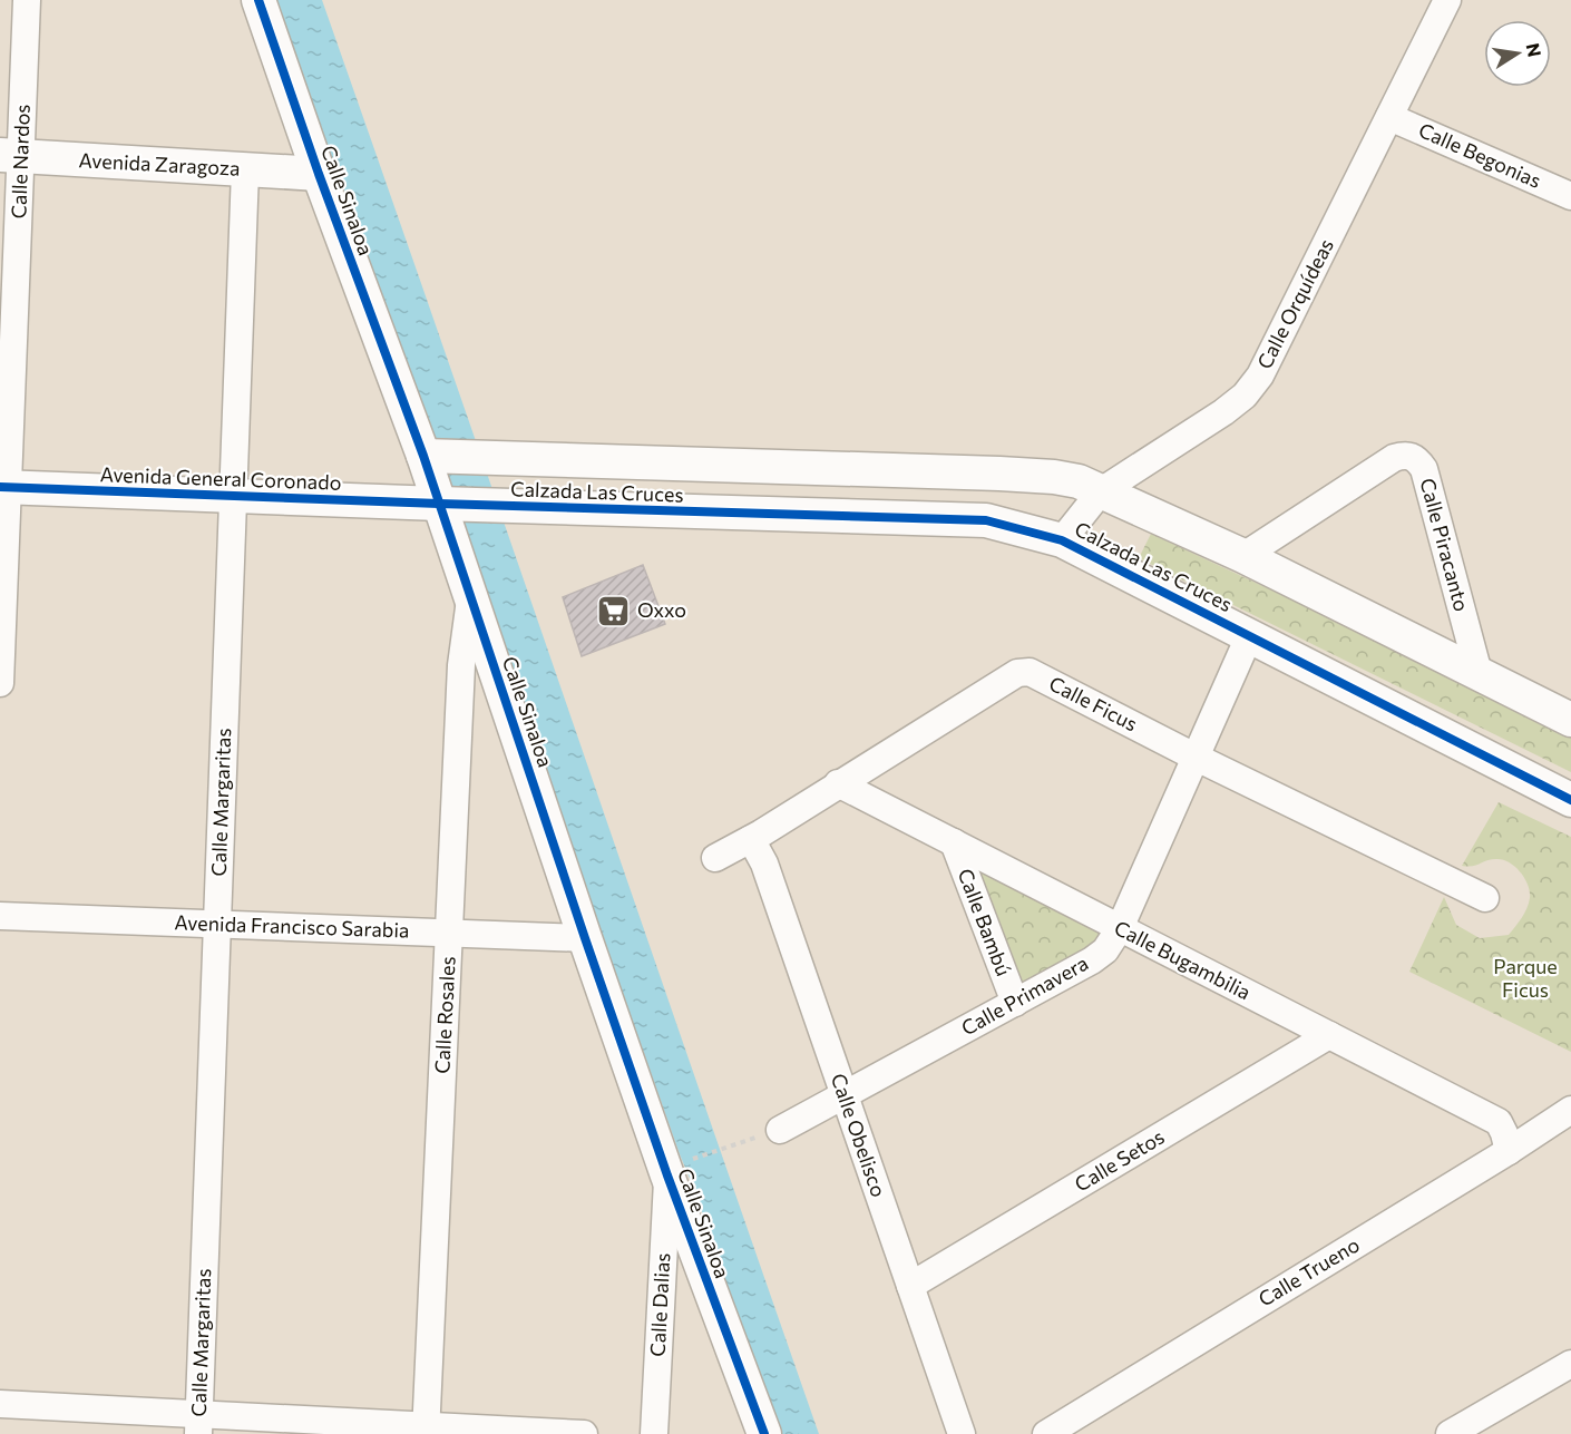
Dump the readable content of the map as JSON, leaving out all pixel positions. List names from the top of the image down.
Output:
{
  "streets": {
    "street": [
      "Calle Begonias",
      "Calle Nardos",
      "Avenida Zaragoza",
      "Calle Sinaloa",
      "Calle Orquídeas",
      "Avenida General Coronado",
      "Calzada Las Cruces",
      "Calle Piracanto",
      "Calle Ficus",
      "Calle Margaritas",
      "Calle Bambú",
      "Avenida Francisco Sarabia",
      "Calle Bugambilia",
      "Calle Primavera",
      "Calle Rosales",
      "Calle Obelisco",
      "Calle Setos",
      "Calle Trueno",
      "Calle Dalias"
    ]
  },
  "crossings": [
    ["Calle Begonias", "Calle Orquídeas"],
    ["Calle Nardos", "Avenida Zaragoza"],
    ["Calle Nardos", "Avenida General Coronado"],
    ["Avenida Zaragoza", "Calle Sinaloa"],
    ["Avenida Zaragoza", "Calle Margaritas"],
    ["Calle Sinaloa", "Avenida General Coronado"],
    ["Calle Sinaloa", "Calzada Las Cruces"],
    ["Calle Sinaloa", "Avenida Francisco Sarabia"],
    ["Calle Sinaloa", "Calle Rosales"],
    ["Calle Sinaloa", "Calle Dalias"],
    ["Calle Orquídeas", "Calzada Las Cruces"],
    ["Avenida General Coronado", "Calzada Las Cruces"],
    ["Avenida General Coronado", "Calle Margaritas"],
    ["Calzada Las Cruces", "Calle Piracanto"],
    ["Calzada Las Cruces", "Calle Primavera"],
    ["Calle Ficus", "Calle Bugambilia"],
    ["Calle Ficus", "Calle Primavera"],
    ["Calle Ficus", "Calle Obelisco"],
    ["Calle Margaritas", "Avenida Francisco Sarabia"],
    ["Calle Bambú", "Calle Bugambilia"],
    ["Calle Bambú", "Calle Primavera"],
    ["Avenida Francisco Sarabia", "Calle Rosales"],
    ["Calle Bugambilia", "Calle Primavera"],
    ["Calle Bugambilia", "Calle Setos"],
    ["Calle Bugambilia", "Calle Trueno"],
    ["Calle Primavera", "Calle Obelisco"],
    ["Calle Obelisco", "Calle Setos"]
  ],
  "parks": ["Parque Ficus"],
  "places": {
    "supermarket": ["Oxxo"]
  },
  "north": "right"
}
